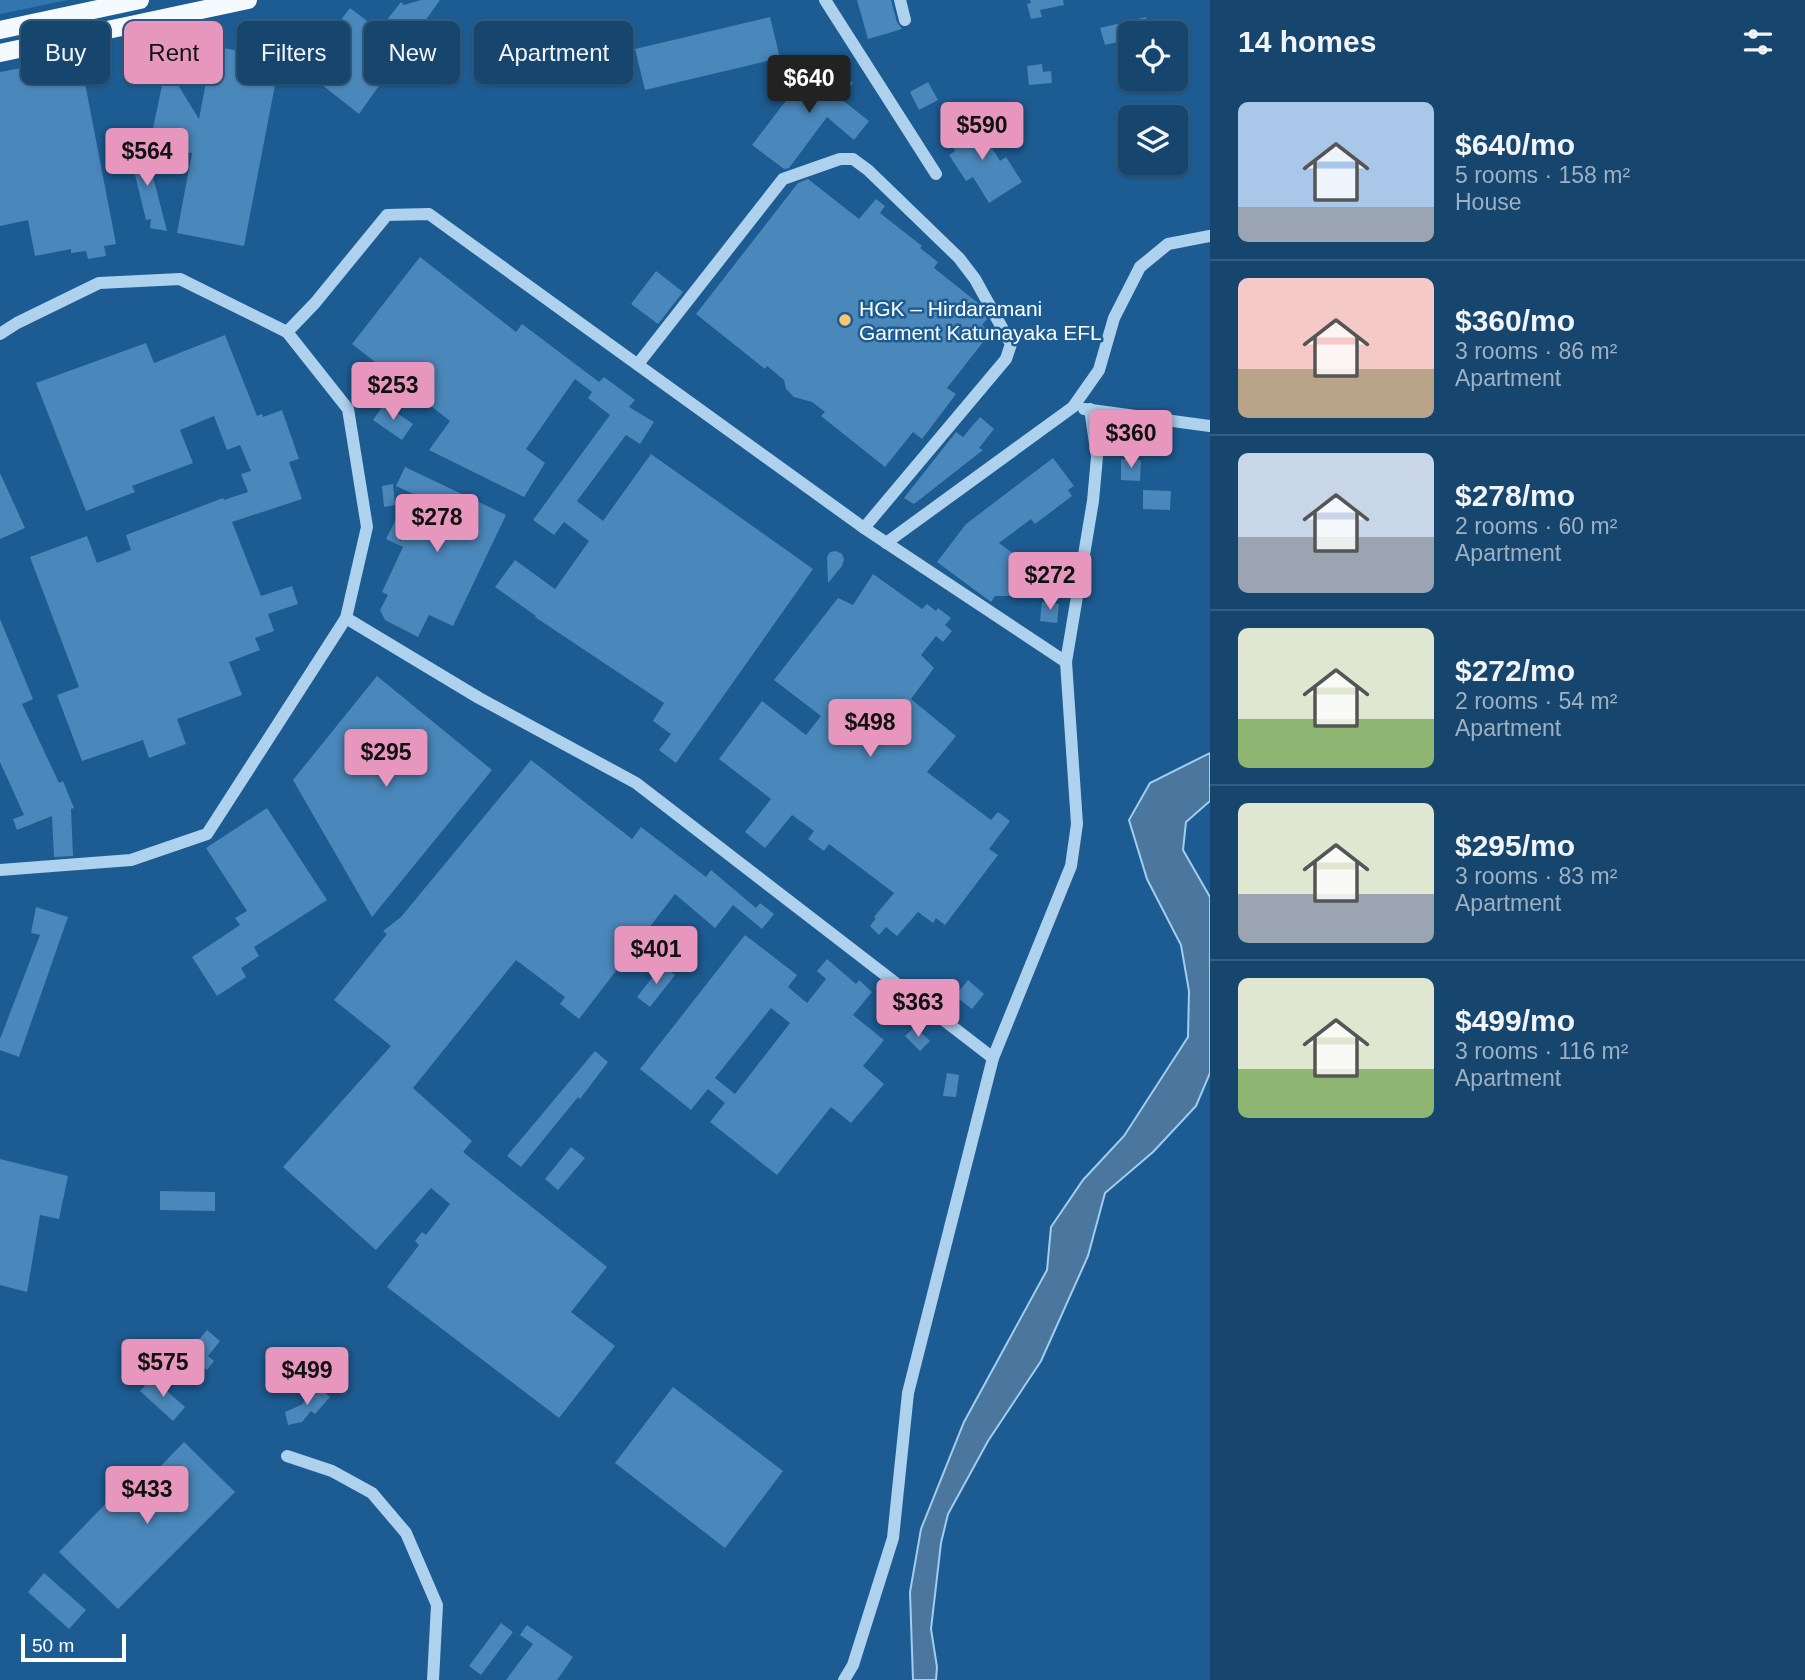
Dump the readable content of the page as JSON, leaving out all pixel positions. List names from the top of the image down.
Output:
{
  "places": ["HGK – Hirdaramani Garment Katunayaka EFL"],
  "scale_bar": "50 m",
  "page": {
    "heading": "14 homes",
    "chip": [
      "Buy",
      "Rent",
      "Filters",
      "New",
      "Apartment"
    ],
    "price": [
      "$640",
      "$590",
      "$564",
      "$253",
      "$360",
      "$278",
      "$272",
      "$498",
      "$295",
      "$401",
      "$363",
      "$575",
      "$499",
      "$433"
    ],
    "list": [
      {
        "name": "$640/mo",
        "note": "5 rooms · 158 m² · House"
      },
      {
        "name": "$360/mo",
        "note": "3 rooms · 86 m² · Apartment"
      },
      {
        "name": "$278/mo",
        "note": "2 rooms · 60 m² · Apartment"
      },
      {
        "name": "$272/mo",
        "note": "2 rooms · 54 m² · Apartment"
      },
      {
        "name": "$295/mo",
        "note": "3 rooms · 83 m² · Apartment"
      },
      {
        "name": "$499/mo",
        "note": "3 rooms · 116 m² · Apartment"
      }
    ],
    "scale": "50 m"
  }
}
